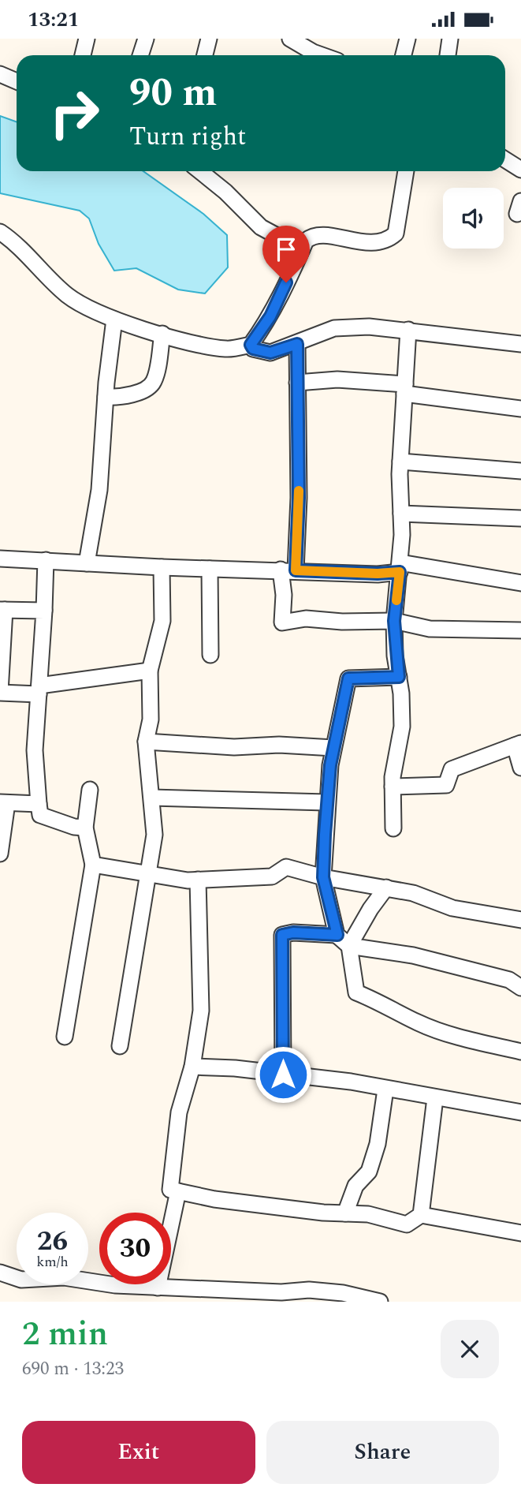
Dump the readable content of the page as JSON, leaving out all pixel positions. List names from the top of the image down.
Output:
{
  "page": {
    "status": "13:21",
    "turn": ["90 m", "Turn right"],
    "speed": "26 km/h",
    "limit": "30",
    "heading": ["2 min", "690 m · 13:23"],
    "buttons": ["Exit", "Share"]
  }
}
